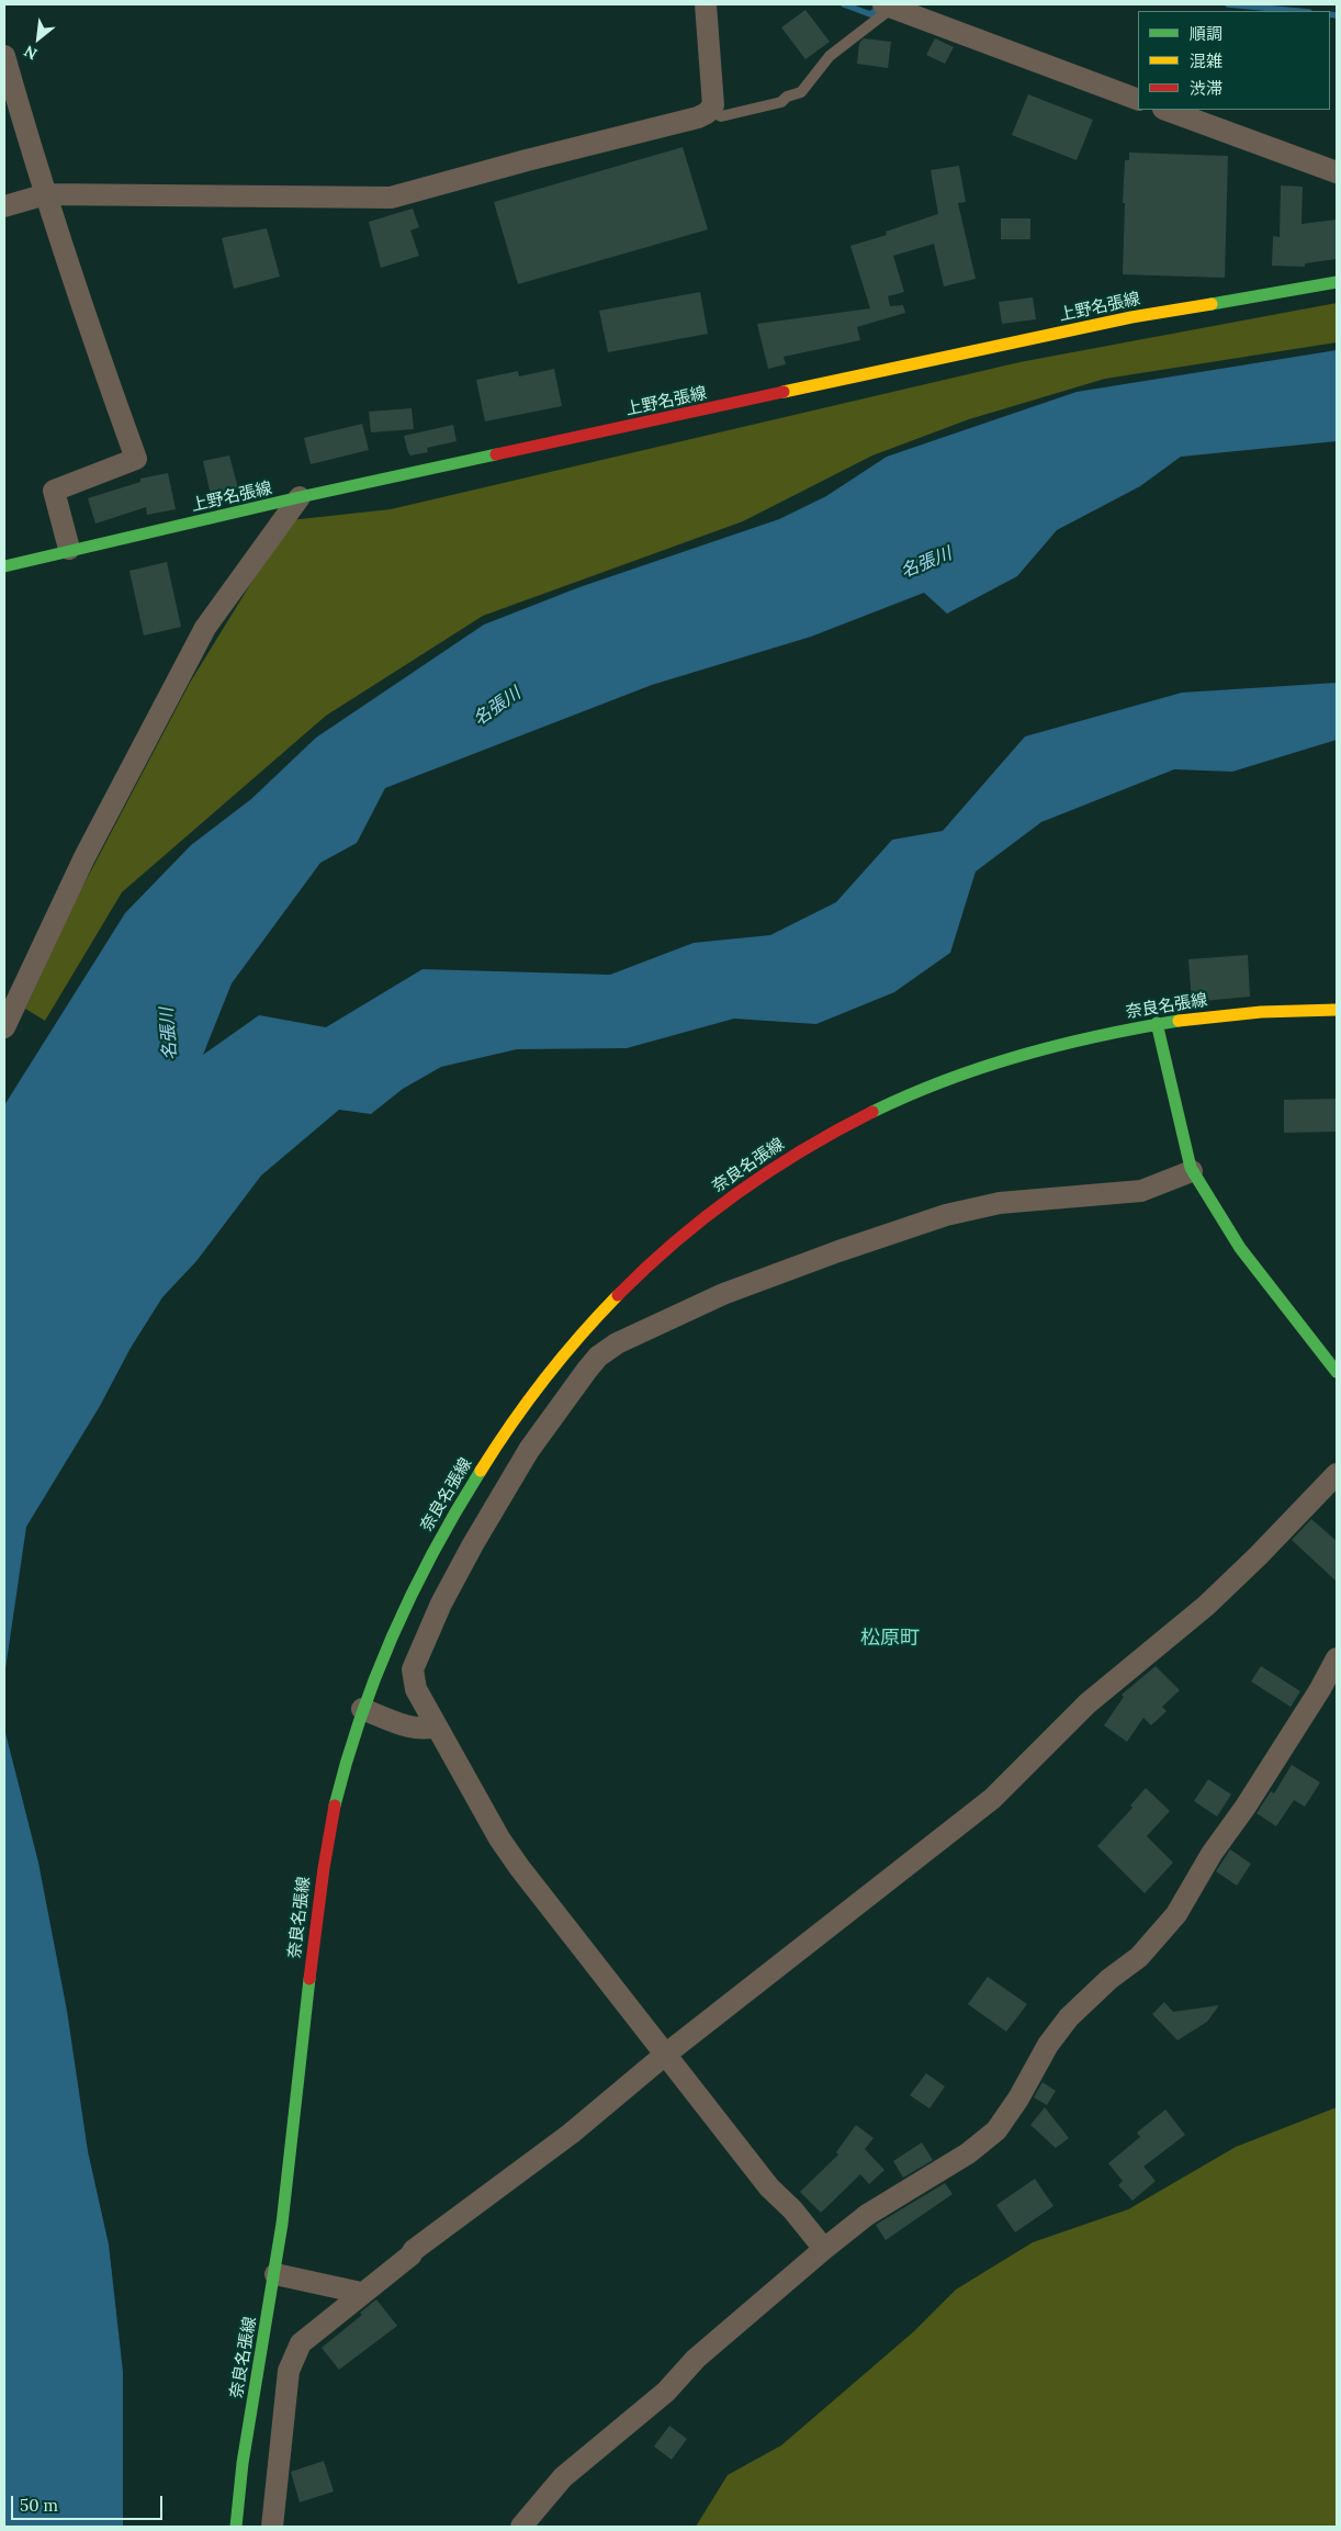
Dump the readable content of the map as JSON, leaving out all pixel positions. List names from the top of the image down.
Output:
{
  "streets": {
    "main road": ["上野名張線", "奈良名張線"]
  },
  "districts": ["松原町"],
  "water": ["名張川"],
  "legend": ["順調", "混雑", "渋滞"],
  "scale_bar": "50 m",
  "north": "bottom left"
}
